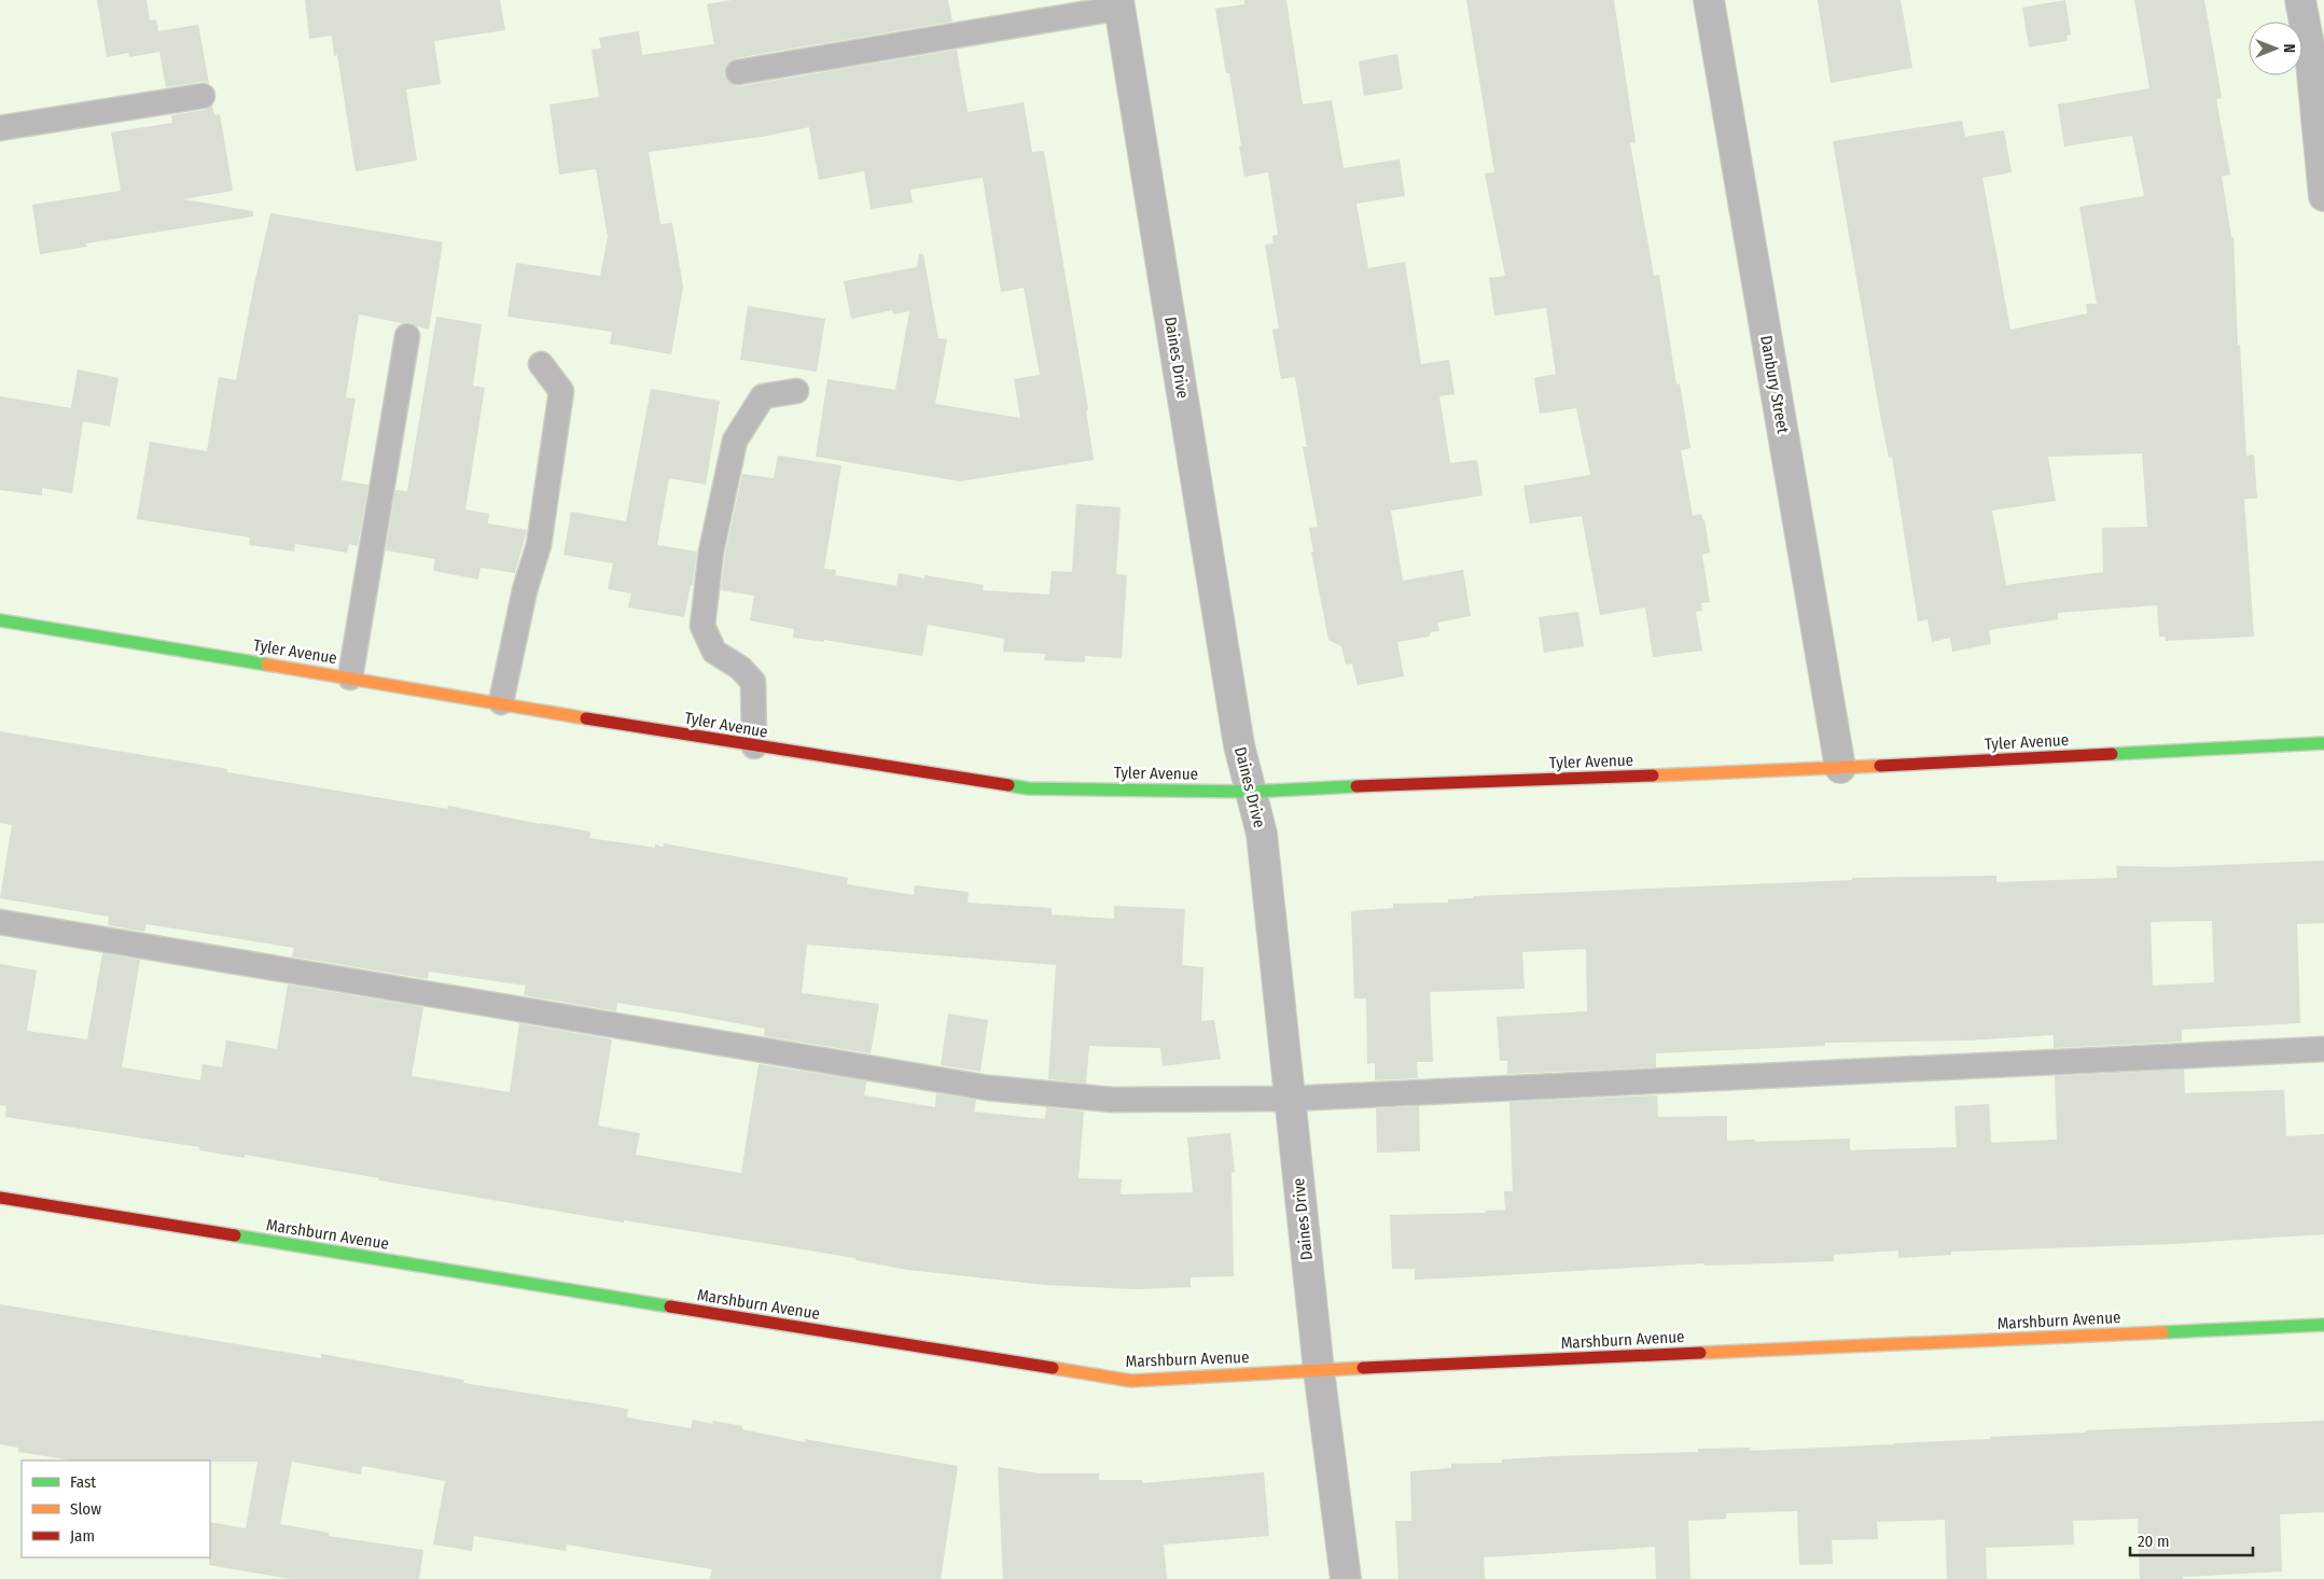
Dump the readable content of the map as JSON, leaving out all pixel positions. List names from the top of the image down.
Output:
{
  "streets": {
    "street": [
      "Daines Drive",
      "Danbury Street",
      "Tyler Avenue",
      "Marshburn Avenue"
    ]
  },
  "crossings": [
    ["Daines Drive", "Tyler Avenue"],
    ["Daines Drive", "Marshburn Avenue"],
    ["Danbury Street", "Tyler Avenue"]
  ],
  "legend": ["Fast", "Slow", "Jam"],
  "scale_bar": "20 m",
  "north": "right"
}
